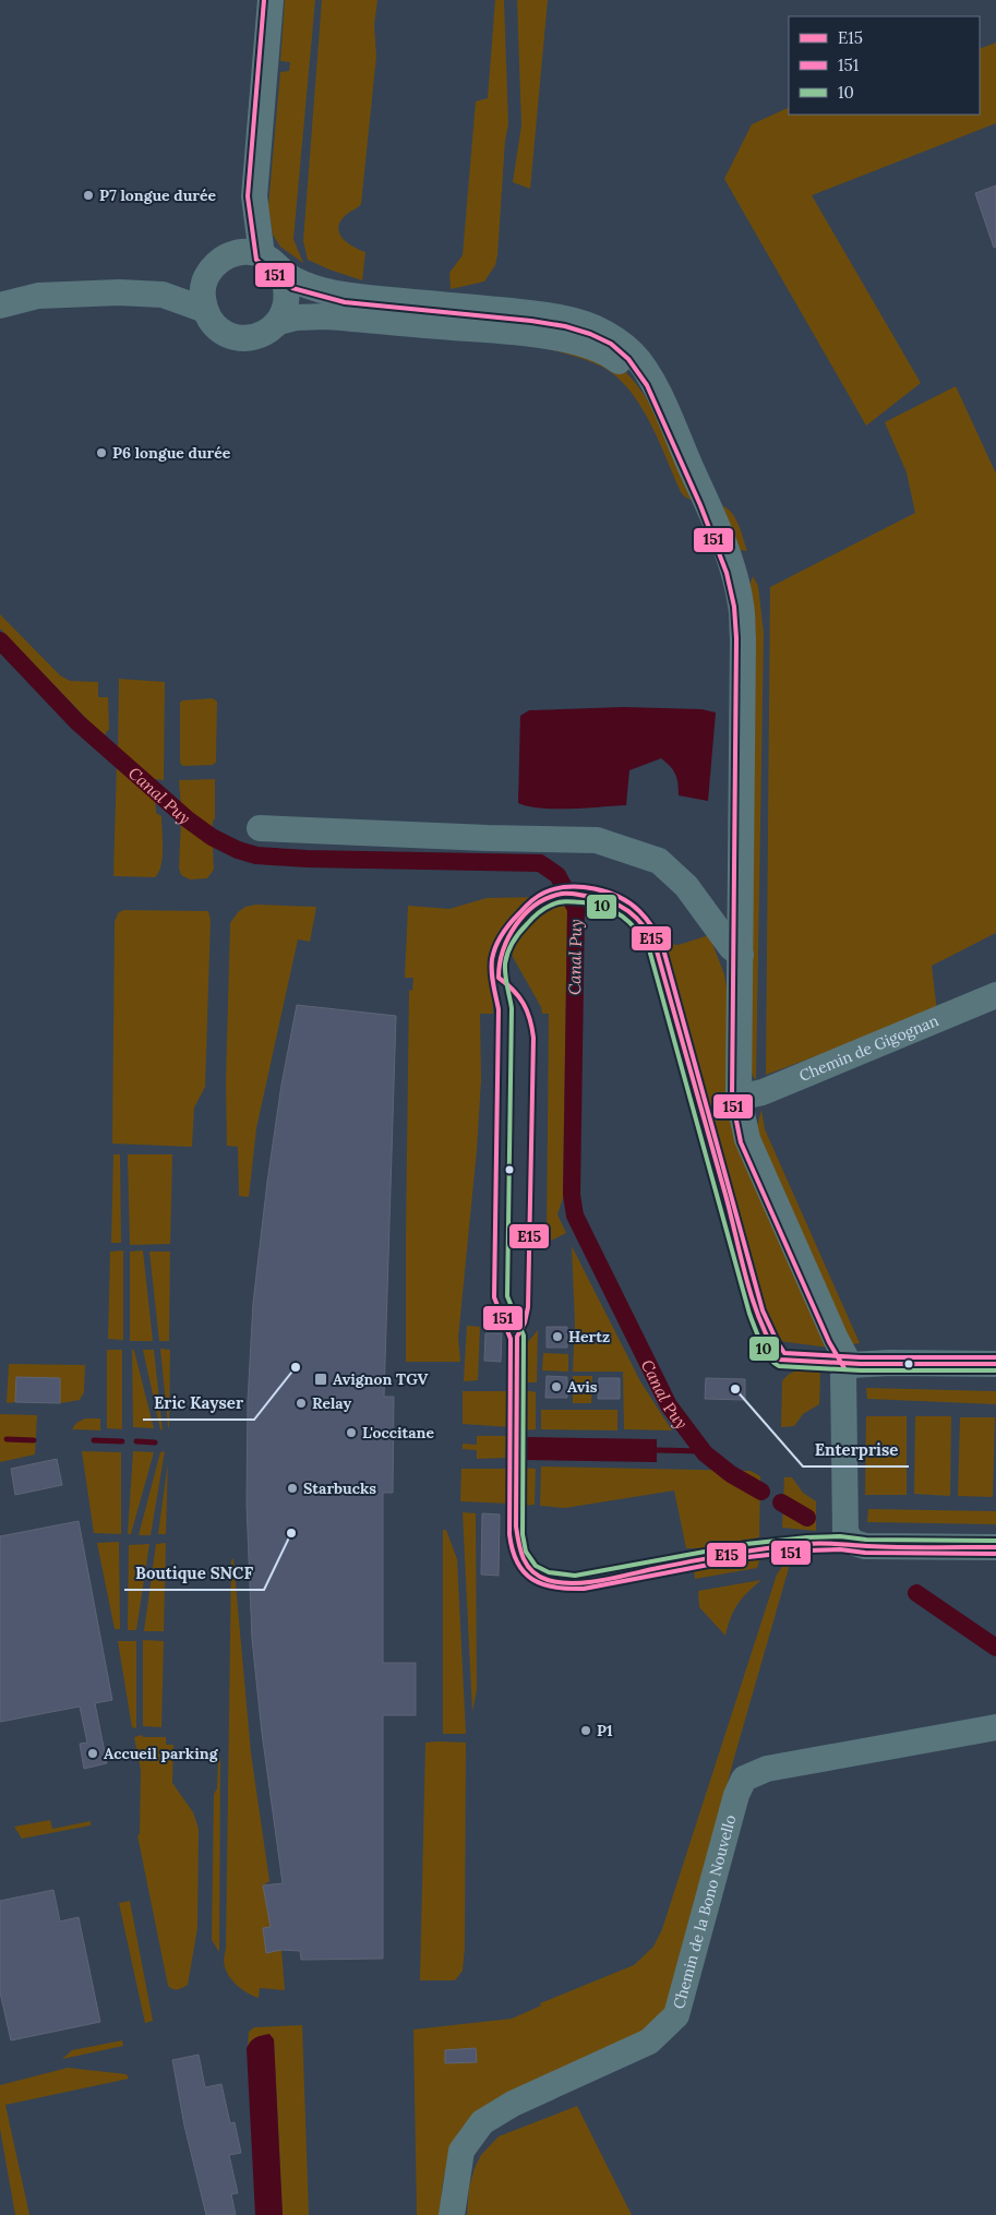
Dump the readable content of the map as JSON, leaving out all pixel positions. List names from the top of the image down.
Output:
{
  "streets": {
    "street": ["Chemin de Gigognan", "Chemin de la Bono Nouvello"]
  },
  "water": ["Canal Puy"],
  "places": {
    "other": [
      "P7 longue durée",
      "P6 longue durée",
      "Hertz",
      "Eric Kayser",
      "Avis",
      "Enterprise",
      "Relay",
      "L'occitane",
      "Starbucks",
      "Boutique SNCF",
      "P1",
      "Accueil parking"
    ],
    "transit": ["Avignon TGV"]
  },
  "lines": ["transit line 151", "transit line E15", "transit line 10"],
  "legend": ["E15", "151", "10"]
}
